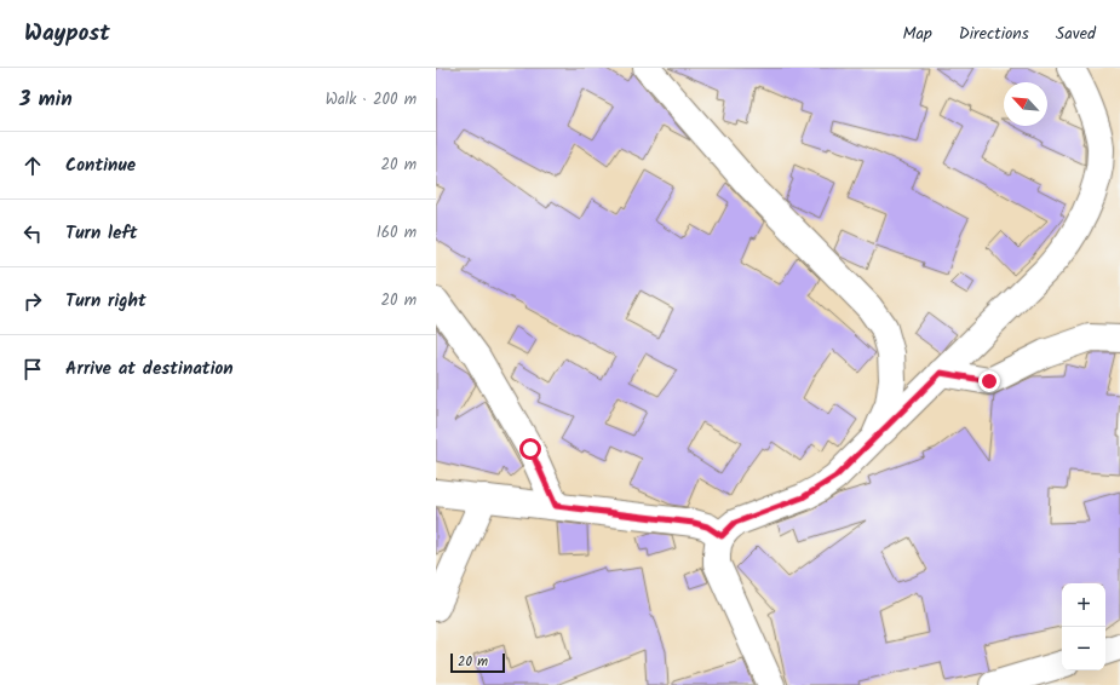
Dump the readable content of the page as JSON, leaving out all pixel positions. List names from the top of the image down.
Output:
{
  "scale_bar": "20 m",
  "north": "top left",
  "page": {
    "header": "Waypost",
    "nav": ["Map", "Directions", "Saved"],
    "heading": ["3 min", "Walk · 200 m"],
    "list": [
      ["Continue", "20 m"],
      ["Turn left", "160 m"],
      ["Turn right", "20 m"],
      "Arrive at destination"
    ],
    "map_buttons": ["+", "−"],
    "scale": "20 m"
  }
}
